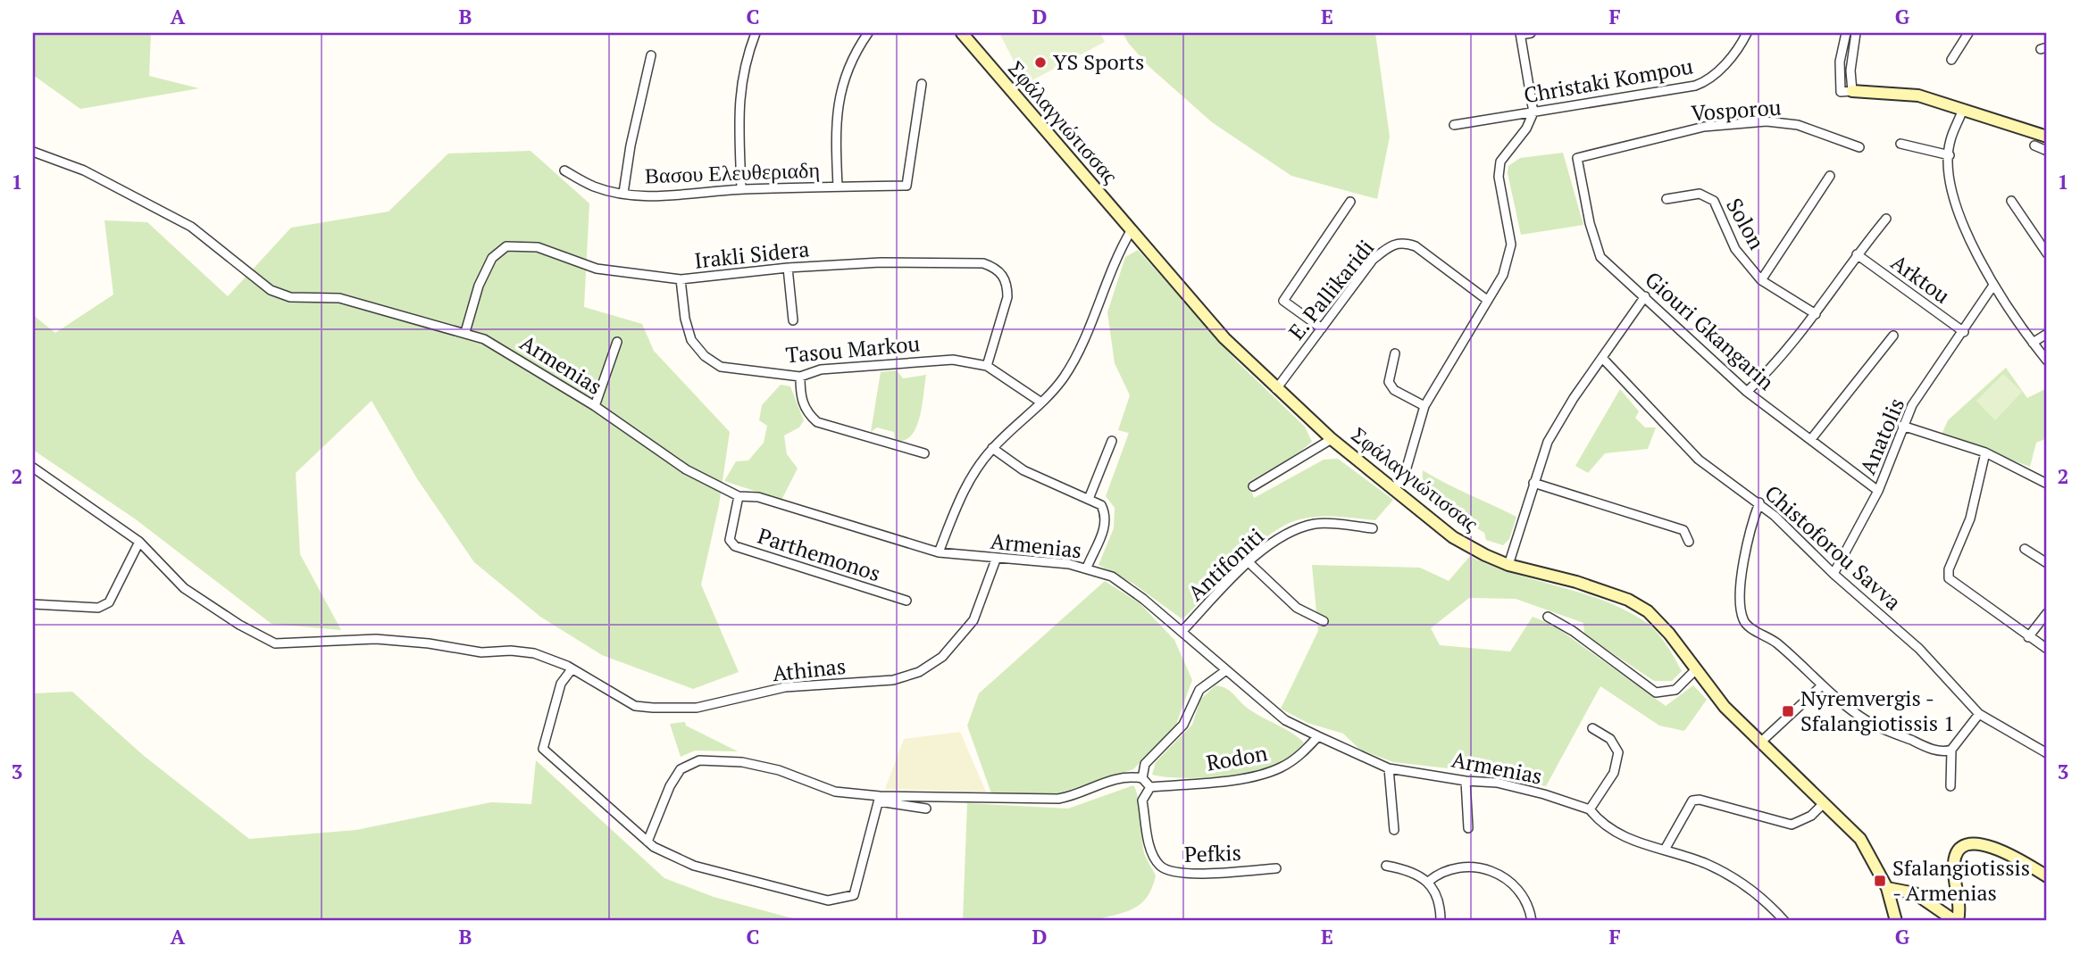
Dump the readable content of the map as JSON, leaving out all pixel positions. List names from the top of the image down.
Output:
{
  "streets": {
    "street": [
      "Christaki Kompou",
      "Vosporou",
      "Σφάλαγγιώτισσας",
      "Βασου Ελευθεριαδη",
      "Solon",
      "Irakli Sidera",
      "Arktou",
      "E. Pallikaridi",
      "Giouri Gkangarin",
      "Tasou Markou",
      "Armenias",
      "Anatolis",
      "Chistoforou Savva",
      "Parthemonos",
      "Antifoniti",
      "Athinas",
      "Rodon",
      "Pefkis"
    ]
  },
  "crossings": [
    ["Vosporou", "Giouri Gkangarin"],
    ["Σφάλαγγιώτισσας", "E. Pallikaridi"],
    ["Irakli Sidera", "Tasou Markou"],
    ["Irakli Sidera", "Armenias"],
    ["Arktou", "Anatolis"],
    ["Giouri Gkangarin", "Anatolis"],
    ["Armenias", "Parthemonos"],
    ["Armenias", "Antifoniti"],
    ["Armenias", "Athinas"],
    ["Armenias", "Rodon"],
    ["Anatolis", "Chistoforou Savva"],
    ["Rodon", "Pefkis"]
  ],
  "places": {
    "other": ["YS Sports"],
    "transit": ["Nyremvergis - Sfalangiotissis 1", "Sfalangiotissis - Armenias"]
  },
  "grid": {
    "columns": [
      "A",
      "B",
      "C",
      "D",
      "E",
      "F",
      "G"
    ],
    "rows": ["1", "2", "3"]
  }
}
